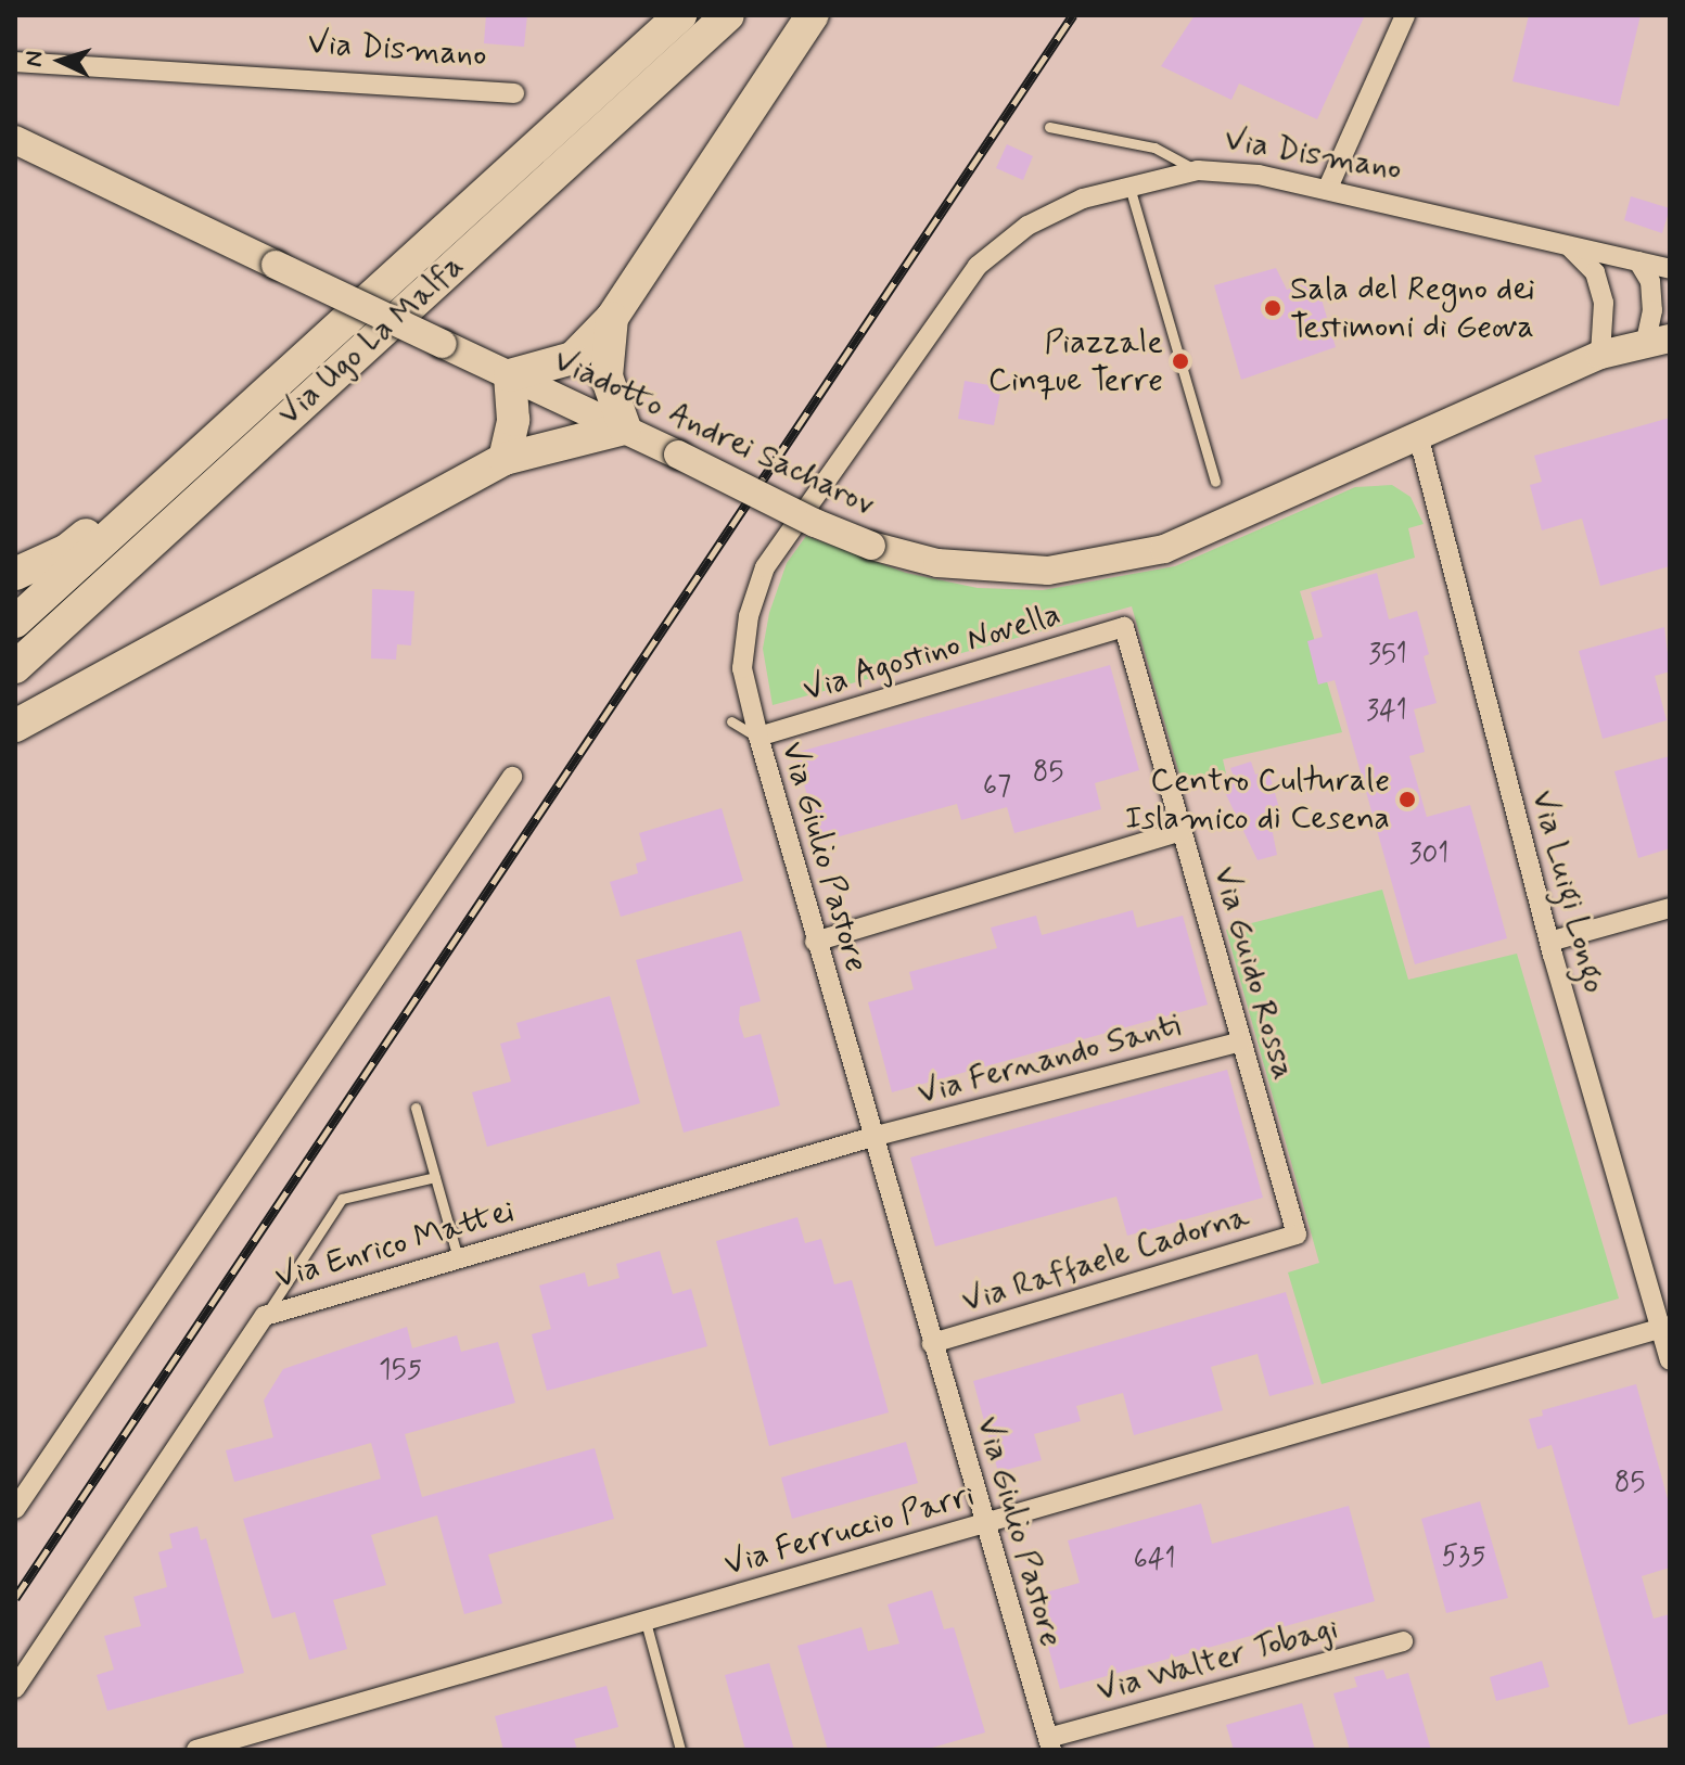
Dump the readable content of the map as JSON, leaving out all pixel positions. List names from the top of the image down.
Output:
{
  "streets": {
    "highway": ["Via Ugo La Malfa"],
    "main road": ["Viadotto Andrei Sacharov"],
    "street": [
      "Via Dismano",
      "Via Agostino Novella",
      "Via Giulio Pastore",
      "Via Luigi Longo",
      "Via Guido Rossa",
      "Via Fernando Santi",
      "Via Enrico Mattei",
      "Via Raffaele Cadorna",
      "Via Ferruccio Parri",
      "Via Walter Tobagi"
    ]
  },
  "crossings": [
    ["Via Dismano", "Via Giulio Pastore"],
    ["Viadotto Andrei Sacharov", "Via Luigi Longo"],
    ["Via Agostino Novella", "Via Giulio Pastore"],
    ["Via Agostino Novella", "Via Guido Rossa"],
    ["Via Giulio Pastore", "Via Fernando Santi"],
    ["Via Giulio Pastore", "Via Enrico Mattei"],
    ["Via Giulio Pastore", "Via Raffaele Cadorna"],
    ["Via Giulio Pastore", "Via Ferruccio Parri"],
    ["Via Giulio Pastore", "Via Walter Tobagi"],
    ["Via Luigi Longo", "Via Ferruccio Parri"],
    ["Via Guido Rossa", "Via Fernando Santi"],
    ["Via Guido Rossa", "Via Raffaele Cadorna"],
    ["Via Fernando Santi", "Via Enrico Mattei"]
  ],
  "places": ["Sala del Regno dei Testimoni di Geova", "Piazzale Cinque Terre", "Centro Culturale Islamico di Cesena"],
  "house_numbers": [
    "351",
    "341",
    "85",
    "67",
    "301",
    "155",
    "85",
    "535",
    "641"
  ],
  "north": "left"
}
